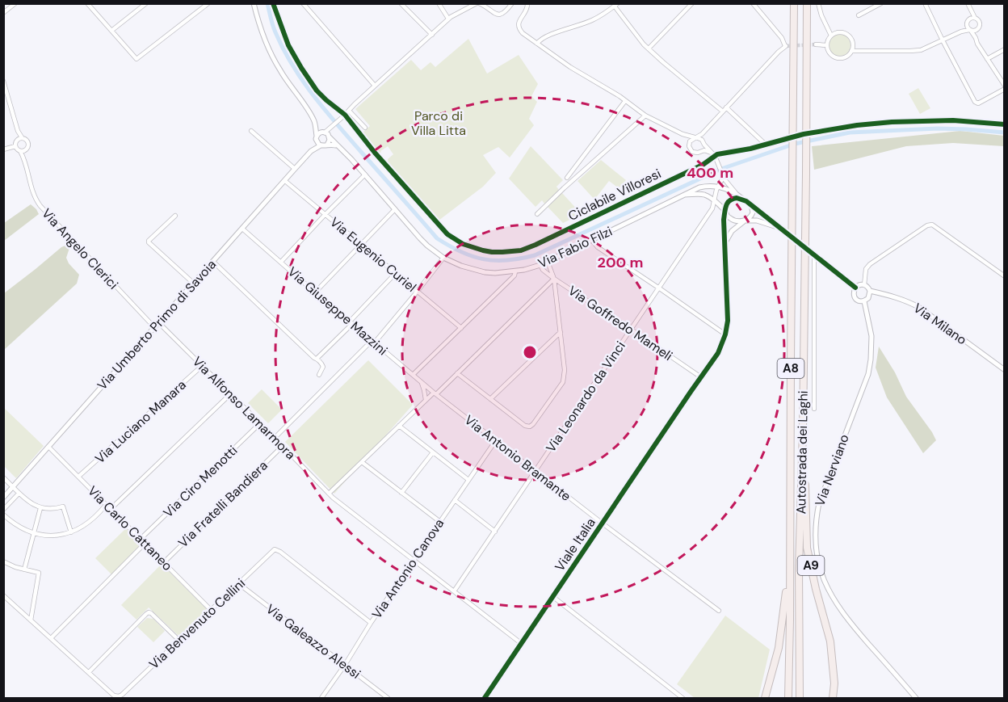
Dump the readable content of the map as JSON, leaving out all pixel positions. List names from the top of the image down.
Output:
{
  "streets": {
    "highway": ["A8", "Autostrada dei Laghi", "A9"],
    "street": [
      "Via Fabio Filzi",
      "Via Angelo Clerici",
      "Via Eugenio Curiel",
      "Via Giuseppe Mazzini",
      "Via Goffredo Mameli",
      "Via Milano",
      "Via Umberto Primo di Savoia",
      "Via Leonardo da Vinci",
      "Via Alfonso Lamarmora",
      "Via Luciano Manara",
      "Via Antonio Bramante",
      "Via Nerviano",
      "Via Ciro Menotti",
      "Via Fratelli Bandiera",
      "Via Carlo Cattaneo",
      "Viale Italia",
      "Via Antonio Canova",
      "Via Benvenuto Cellini",
      "Via Galeazzo Alessi"
    ],
    "cycle path": ["Ciclabile Villoresi"]
  },
  "crossings": [
    ["Via Fabio Filzi", "Via Goffredo Mameli"],
    ["Via Fabio Filzi", "Via Umberto Primo di Savoia"],
    ["Via Fabio Filzi", "Via Leonardo da Vinci"],
    ["Via Fabio Filzi", "Viale Italia"],
    ["Via Angelo Clerici", "Via Umberto Primo di Savoia"],
    ["Via Eugenio Curiel", "Via Umberto Primo di Savoia"],
    ["Via Giuseppe Mazzini", "Via Umberto Primo di Savoia"],
    ["Via Giuseppe Mazzini", "Via Antonio Bramante"],
    ["Via Goffredo Mameli", "Via Leonardo da Vinci"],
    ["Via Goffredo Mameli", "Viale Italia"],
    ["Via Milano", "Via Nerviano"],
    ["Via Umberto Primo di Savoia", "Via Alfonso Lamarmora"],
    ["Via Umberto Primo di Savoia", "Via Carlo Cattaneo"],
    ["Via Leonardo da Vinci", "Via Alfonso Lamarmora"],
    ["Via Leonardo da Vinci", "Via Antonio Bramante"],
    ["Via Alfonso Lamarmora", "Via Luciano Manara"],
    ["Via Alfonso Lamarmora", "Via Ciro Menotti"],
    ["Via Alfonso Lamarmora", "Via Fratelli Bandiera"],
    ["Via Alfonso Lamarmora", "Viale Italia"],
    ["Via Alfonso Lamarmora", "Via Antonio Canova"],
    ["Via Luciano Manara", "Via Carlo Cattaneo"],
    ["Autostrada dei Laghi", "A9"],
    ["Via Antonio Bramante", "Viale Italia"],
    ["Via Antonio Bramante", "Via Antonio Canova"],
    ["Via Ciro Menotti", "Via Carlo Cattaneo"],
    ["Via Fratelli Bandiera", "Via Carlo Cattaneo"],
    ["Via Carlo Cattaneo", "Via Benvenuto Cellini"],
    ["Via Antonio Canova", "Via Benvenuto Cellini"],
    ["Via Antonio Canova", "Via Galeazzo Alessi"],
    ["Via Benvenuto Cellini", "Via Galeazzo Alessi"]
  ],
  "parks": ["Parco di Villa Litta"],
  "rings": ["400 m", "200 m"]
}
